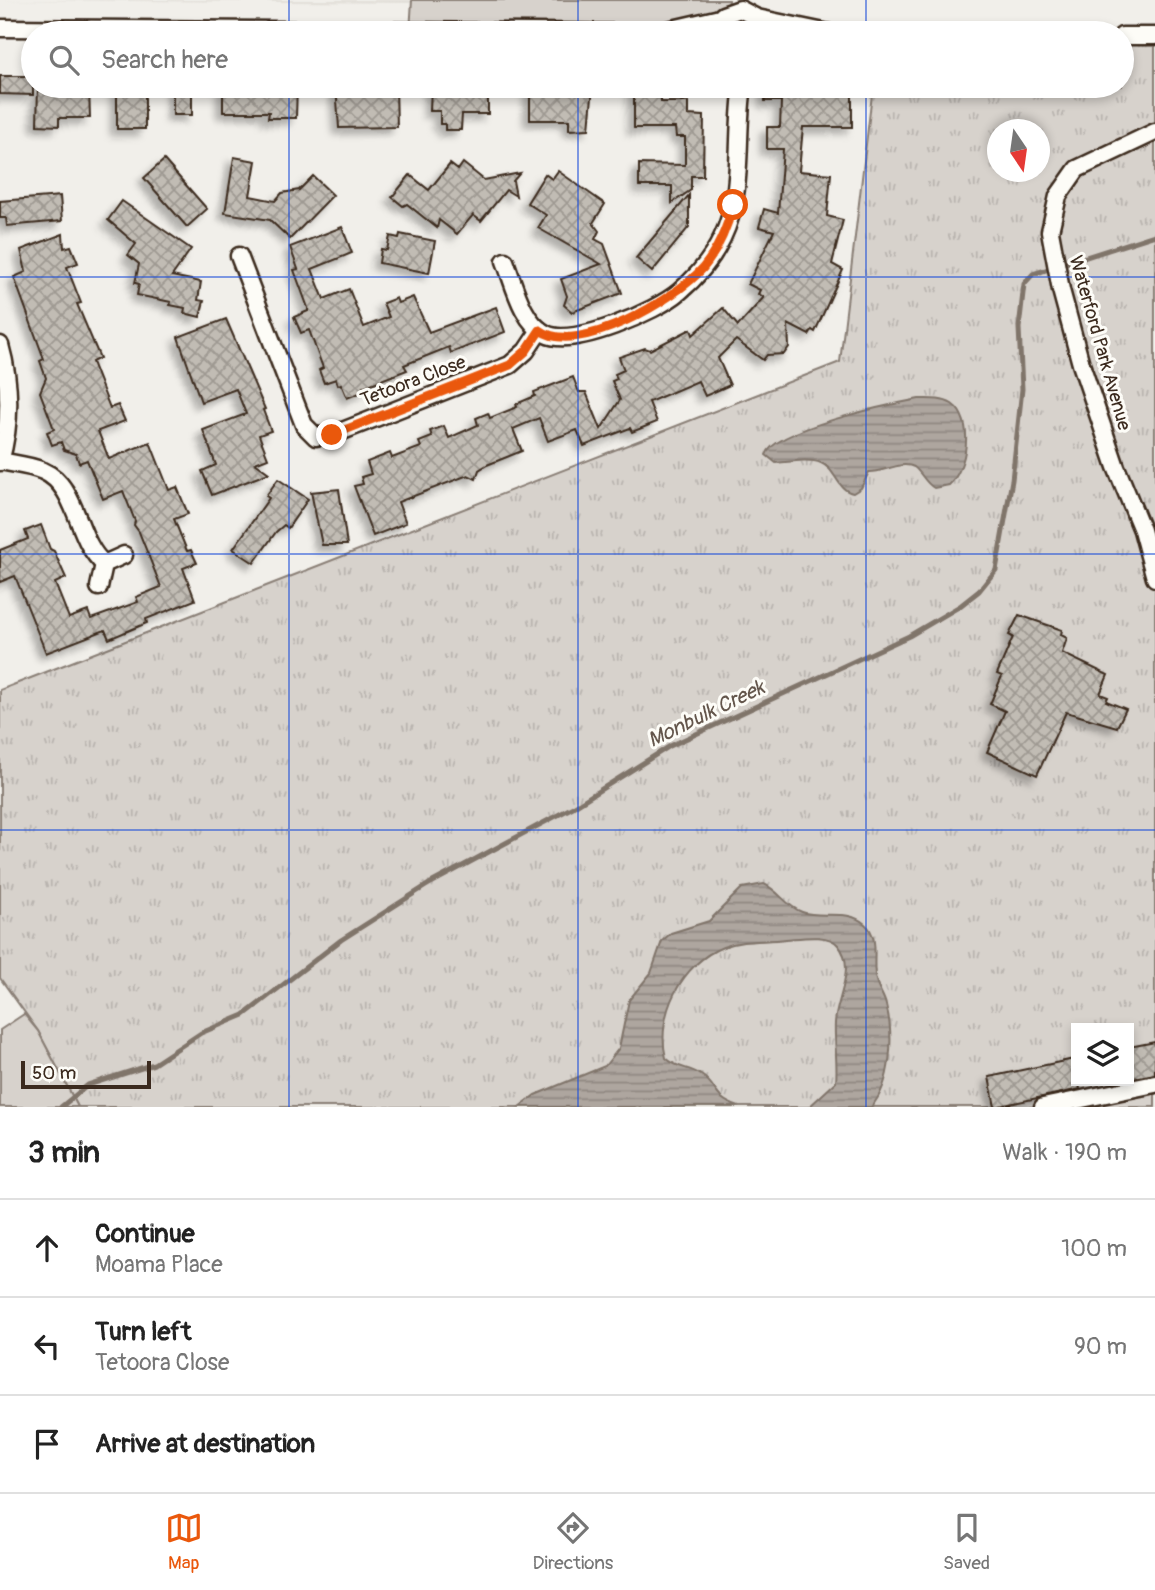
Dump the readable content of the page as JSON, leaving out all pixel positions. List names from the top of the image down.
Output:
{
  "streets": {
    "street": ["Waterford Park Avenue", "Tetoora Close"]
  },
  "water": ["Monbulk Creek"],
  "scale_bar": "50 m",
  "north": "bottom",
  "page": {
    "search": "Search here",
    "scale": "50 m",
    "heading": ["3 min", "Walk · 190 m"],
    "list": [
      ["Continue", "Moama Place", "100 m"],
      ["Turn left", "Tetoora Close", "90 m"],
      "Arrive at destination"
    ],
    "nav": ["Map", "Directions", "Saved"]
  }
}
